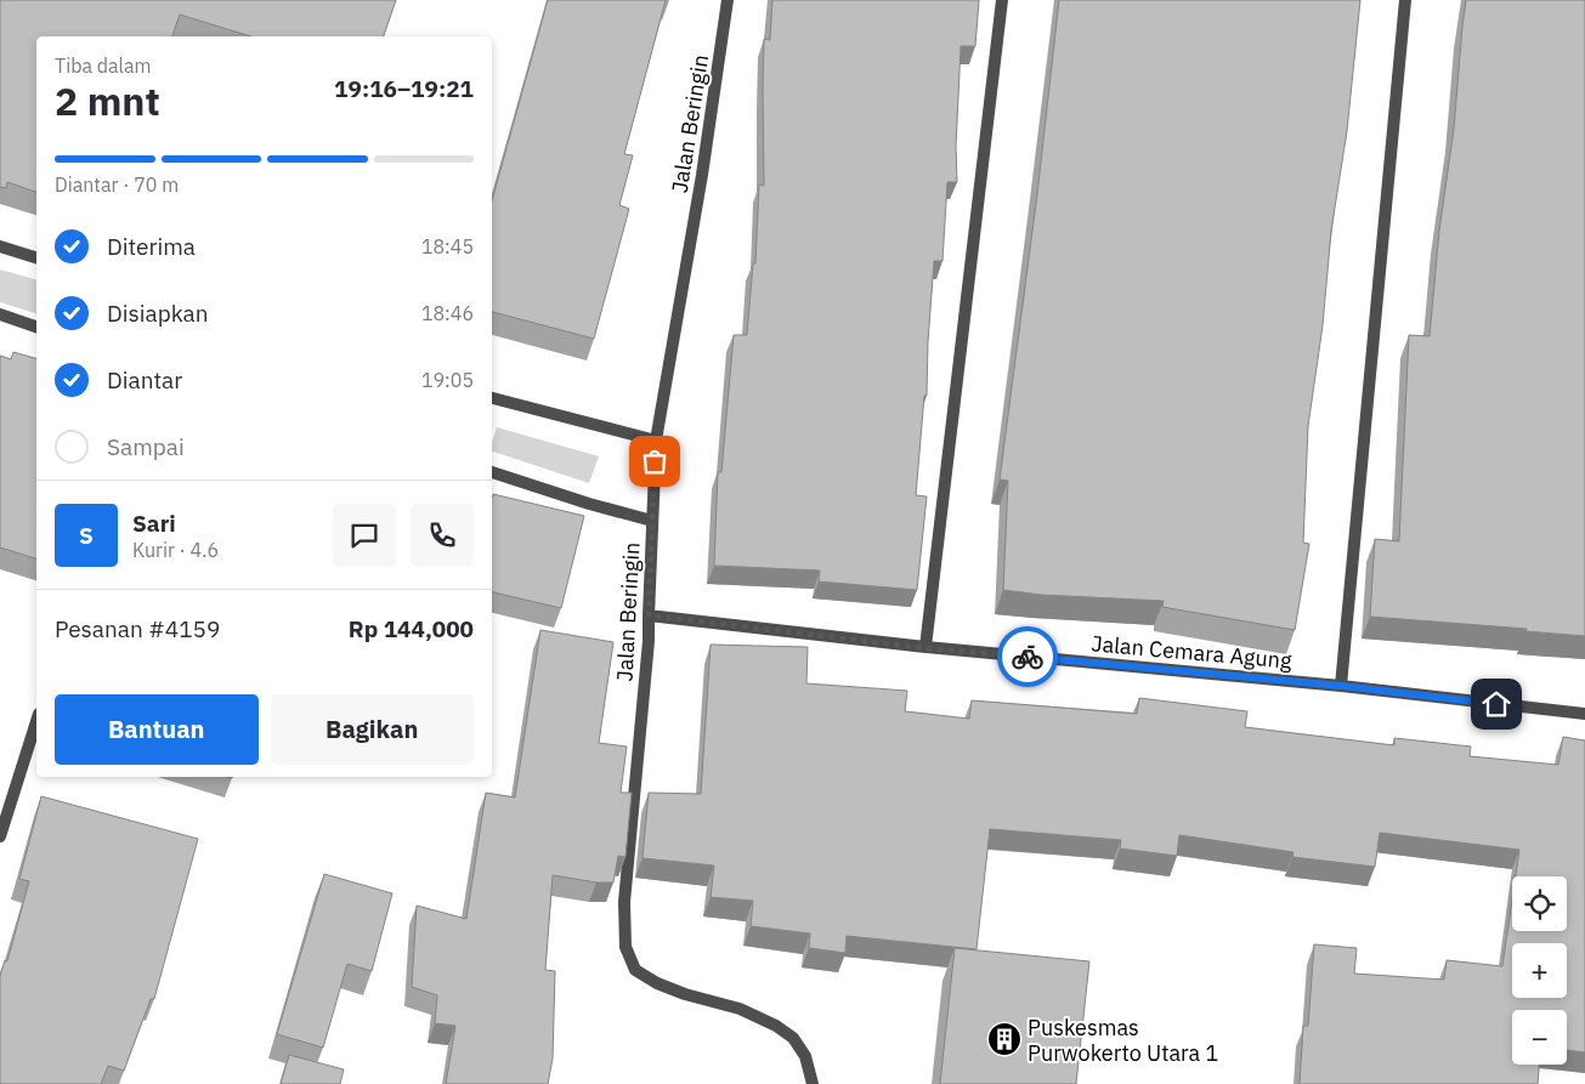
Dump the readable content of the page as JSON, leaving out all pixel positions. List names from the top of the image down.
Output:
{
  "streets": {
    "street": ["Jalan Beringin", "Jalan Cemara Agung"]
  },
  "crossings": [
    ["Jalan Beringin", "Jalan Cemara Agung"]
  ],
  "places": {
    "building": ["Puskesmas Purwokerto Utara 1"]
  },
  "page": {
    "heading": ["2 mnt", "Tiba dalam", "19:16–19:21"],
    "panel": [
      "Sari",
      "Kurir · 4.6",
      "Pesanan #4159",
      "Rp 144,000"
    ],
    "bar": "Diantar · 70 m",
    "list": [
      ["Diterima", "18:45"],
      ["Disiapkan", "18:46"],
      ["Diantar", "19:05"],
      "Sampai"
    ],
    "round": "S",
    "buttons": ["Bantuan", "Bagikan"],
    "map_buttons": ["+", "−"]
  }
}
